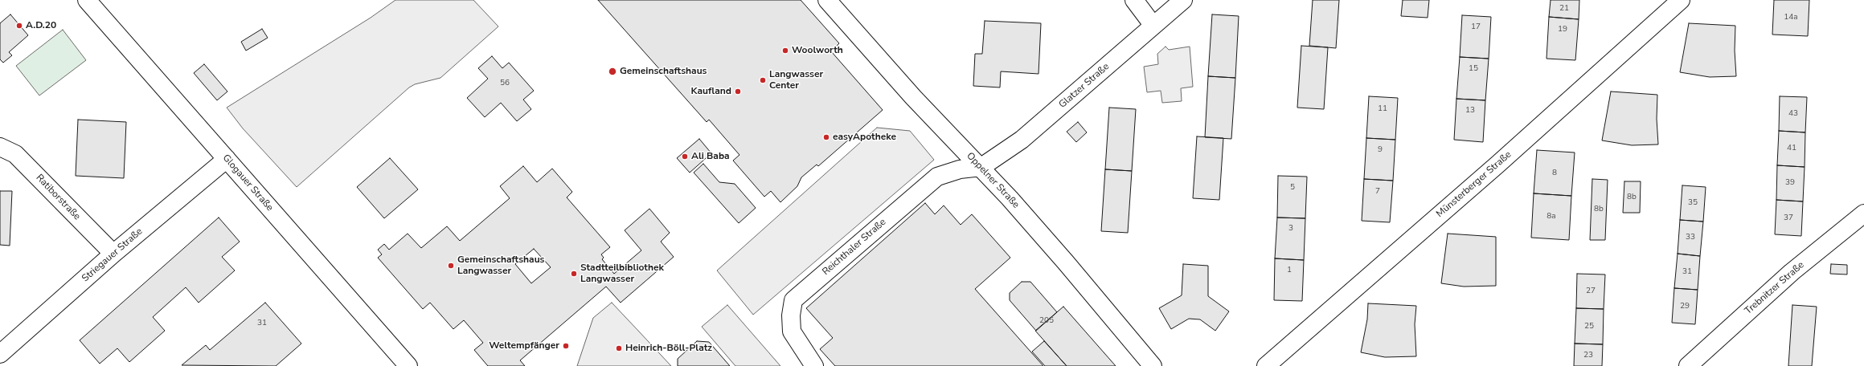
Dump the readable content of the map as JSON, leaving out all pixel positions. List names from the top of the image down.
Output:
{
  "streets": {
    "street": [
      "Glatzer Straße",
      "Oppelner Straße",
      "Glogauer Straße",
      "Münsterberger Straße",
      "Ratiborstraße",
      "Reichthaler Straße",
      "Striegauer Straße",
      "Trebnitzer Straße"
    ]
  },
  "crossings": [
    ["Glatzer Straße", "Oppelner Straße"],
    ["Glatzer Straße", "Reichthaler Straße"],
    ["Oppelner Straße", "Reichthaler Straße"],
    ["Glogauer Straße", "Striegauer Straße"],
    ["Ratiborstraße", "Striegauer Straße"]
  ],
  "places": [
    "A.D.20",
    "Woolworth",
    "Gemeinschaftshaus",
    "Langwasser Center",
    "Kaufland",
    "easyApotheke",
    "Ali Baba",
    "Gemeinschaftshaus Langwasser",
    "Stadtteilbibliothek Langwasser",
    "Weltempfänger",
    "Heinrich-Böll-Platz"
  ],
  "house_numbers": [
    "21",
    "14a",
    "17",
    "19",
    "15",
    "56",
    "11",
    "13",
    "43",
    "41",
    "9",
    "8",
    "39",
    "5",
    "7",
    "8b",
    "35",
    "8b",
    "8a",
    "37",
    "3",
    "33",
    "1",
    "31",
    "27",
    "29",
    "205",
    "31",
    "25",
    "23"
  ]
}
